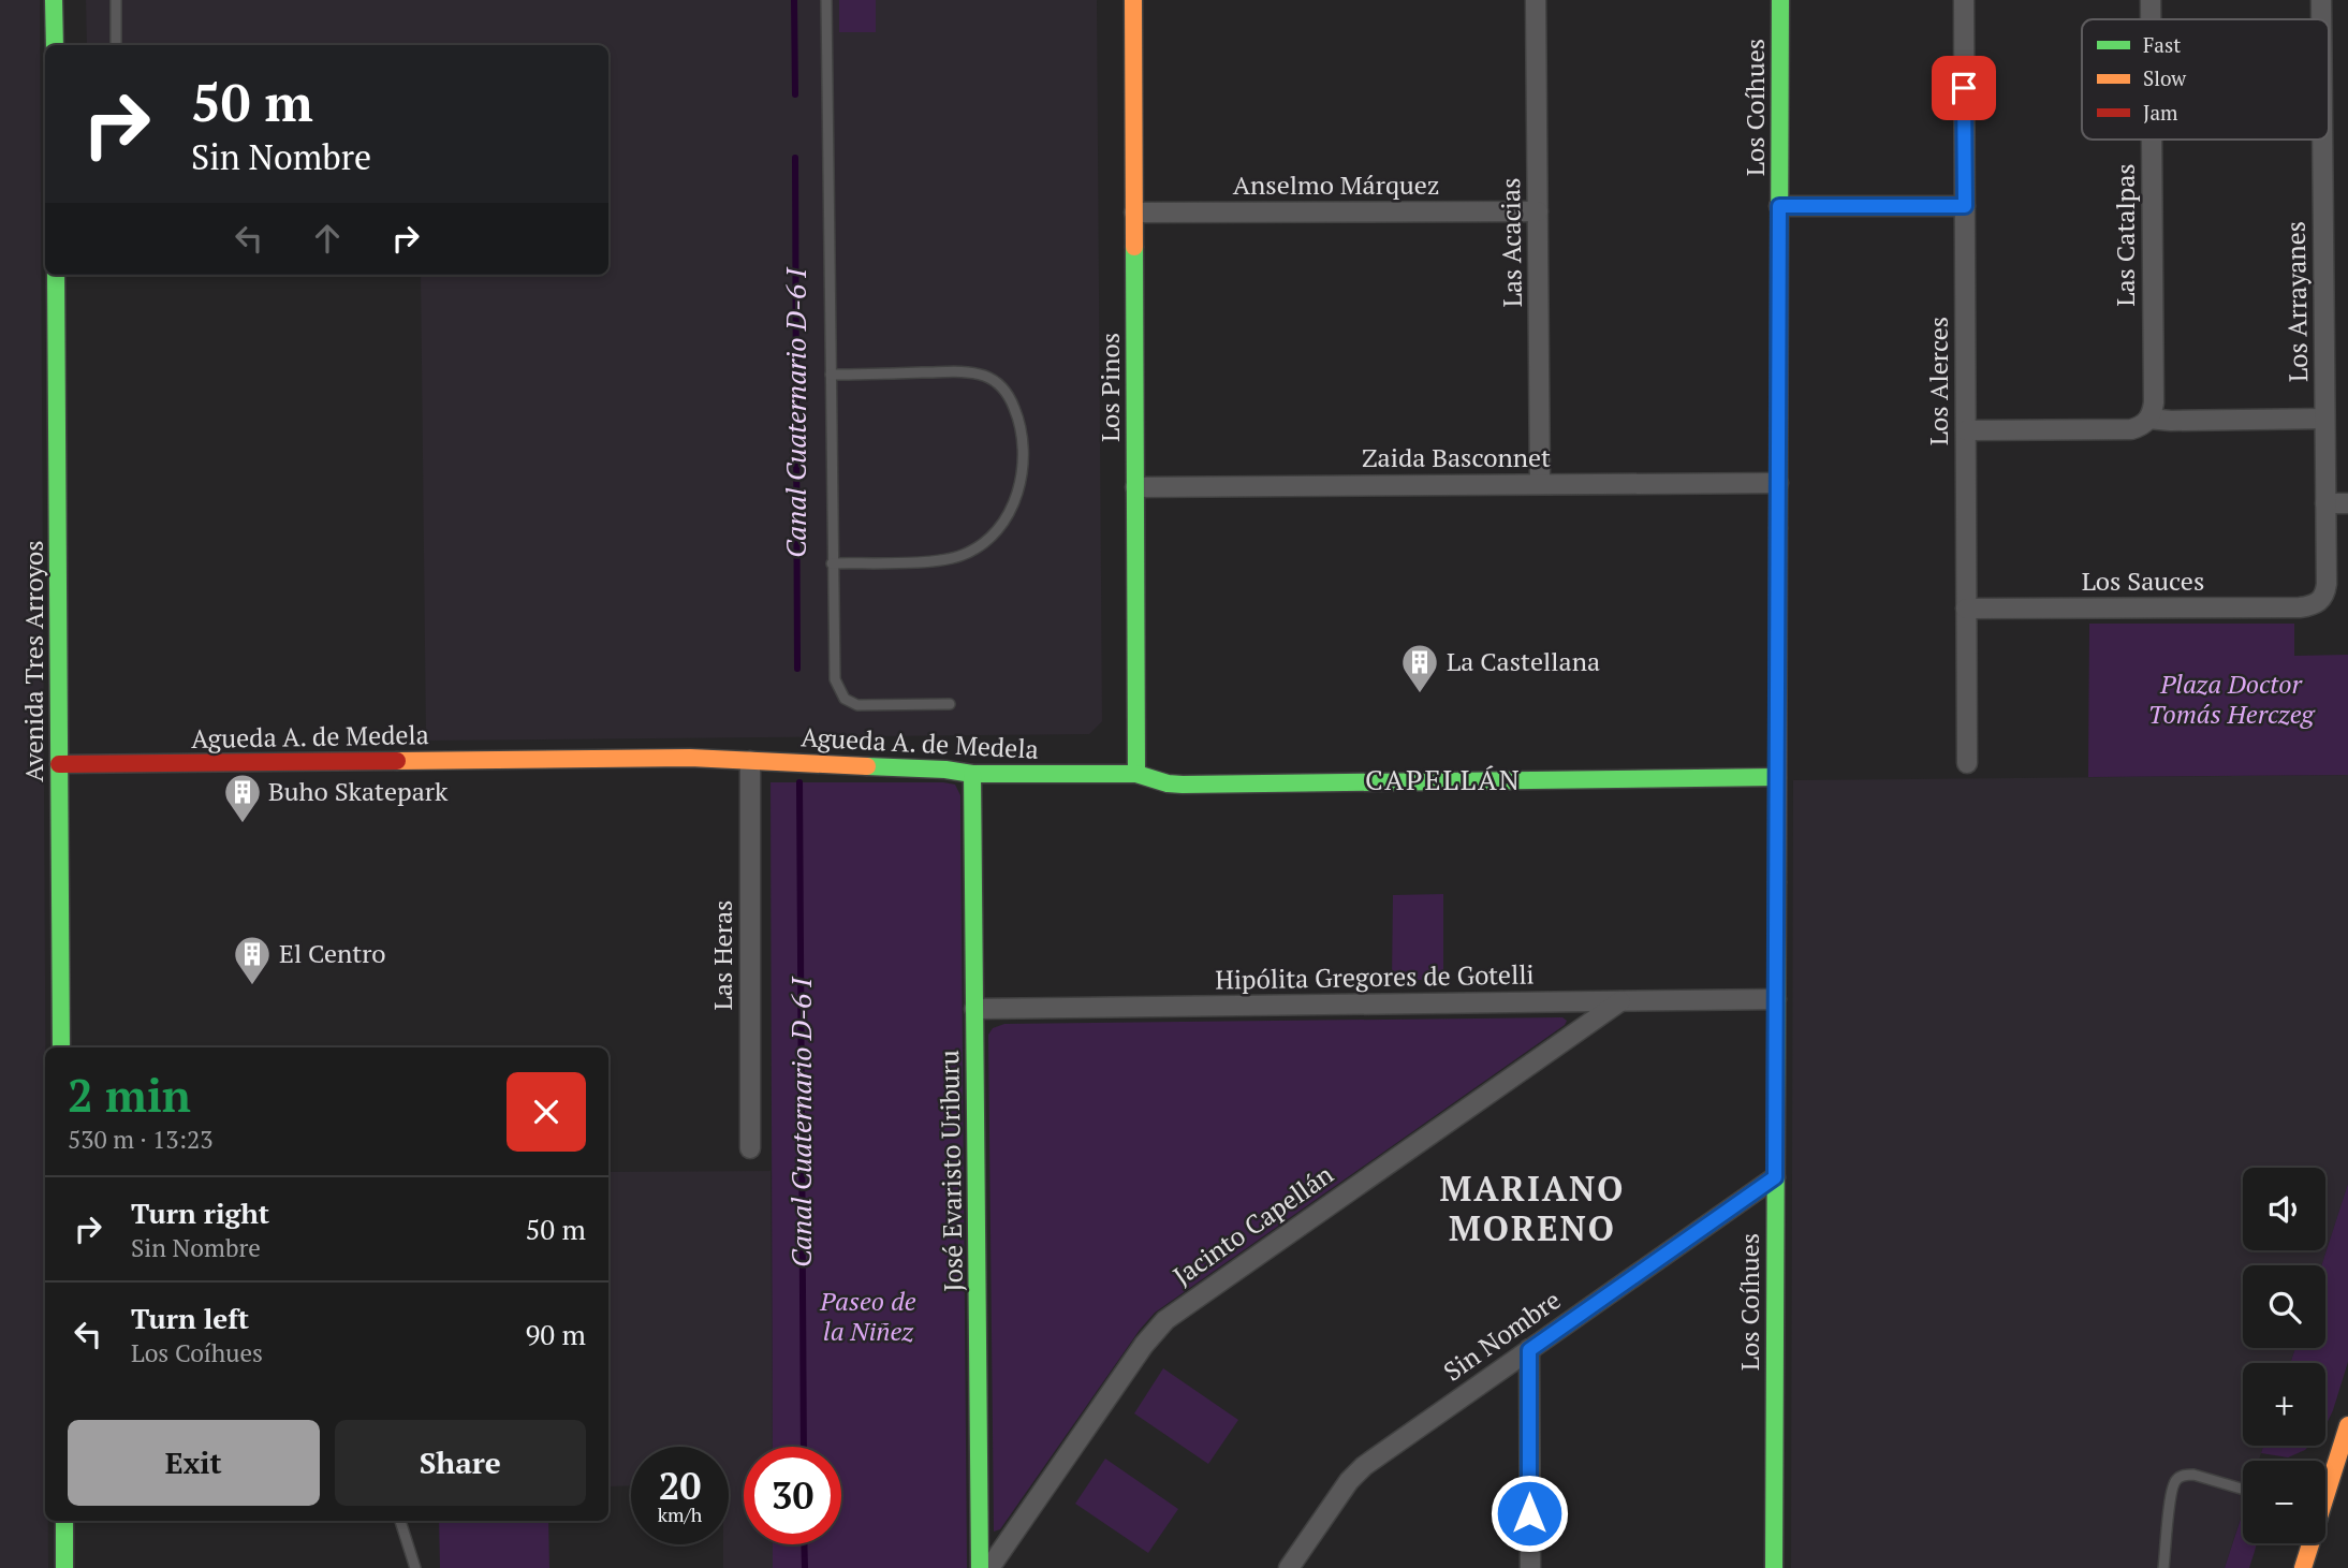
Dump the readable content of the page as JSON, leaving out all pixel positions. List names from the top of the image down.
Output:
{
  "streets": {
    "main road": [
      "Los Coíhues",
      "Los Pinos",
      "Avenida Tres Arroyos",
      "Agueda A. de Medela",
      "José Evaristo Uriburu"
    ],
    "street": [
      "Anselmo Márquez",
      "Las Catalpas",
      "Las Acacias",
      "Los Arrayanes",
      "Los Alerces",
      "Zaida Basconnet",
      "Los Sauces",
      "Las Heras",
      "Hipólita Gregores de Gotelli",
      "Jacinto Capellán",
      "Sin Nombre"
    ]
  },
  "crossings": [
    ["Los Coíhues", "Zaida Basconnet"],
    ["Los Coíhues", "Agueda A. de Medela"],
    ["Los Coíhues", "Hipólita Gregores de Gotelli"],
    ["Los Coíhues", "Sin Nombre"],
    ["Anselmo Márquez", "Las Acacias"],
    ["Anselmo Márquez", "Los Pinos"],
    ["Las Acacias", "Zaida Basconnet"],
    ["Los Arrayanes", "Los Sauces"],
    ["Los Alerces", "Los Sauces"],
    ["Los Pinos", "Zaida Basconnet"],
    ["Los Pinos", "Agueda A. de Medela"],
    ["Avenida Tres Arroyos", "Agueda A. de Medela"],
    ["Agueda A. de Medela", "Las Heras"],
    ["Agueda A. de Medela", "José Evaristo Uriburu"],
    ["Hipólita Gregores de Gotelli", "José Evaristo Uriburu"],
    ["Hipólita Gregores de Gotelli", "Jacinto Capellán"]
  ],
  "districts": ["CAPELLÁN", "MARIANO MORENO"],
  "water": ["Canal Cuaternario D-6 I"],
  "parks": ["Plaza Doctor Tomás Herczeg", "Paseo de la Niñez"],
  "places": {
    "building": ["La Castellana", "Buho Skatepark", "El Centro"]
  },
  "legend": ["Fast", "Slow", "Jam"],
  "page": {
    "turn": ["50 m", "Sin Nombre"],
    "heading": ["2 min", "530 m · 13:23"],
    "map_buttons": ["+", "−"],
    "list": [
      {
        "name": "Turn right",
        "note": "Sin Nombre",
        "value": "50 m"
      },
      {
        "name": "Turn left",
        "note": "Los Coíhues",
        "value": "90 m"
      }
    ],
    "buttons": ["Exit", "Share"],
    "speed": "20 km/h",
    "limit": "30"
  }
}
